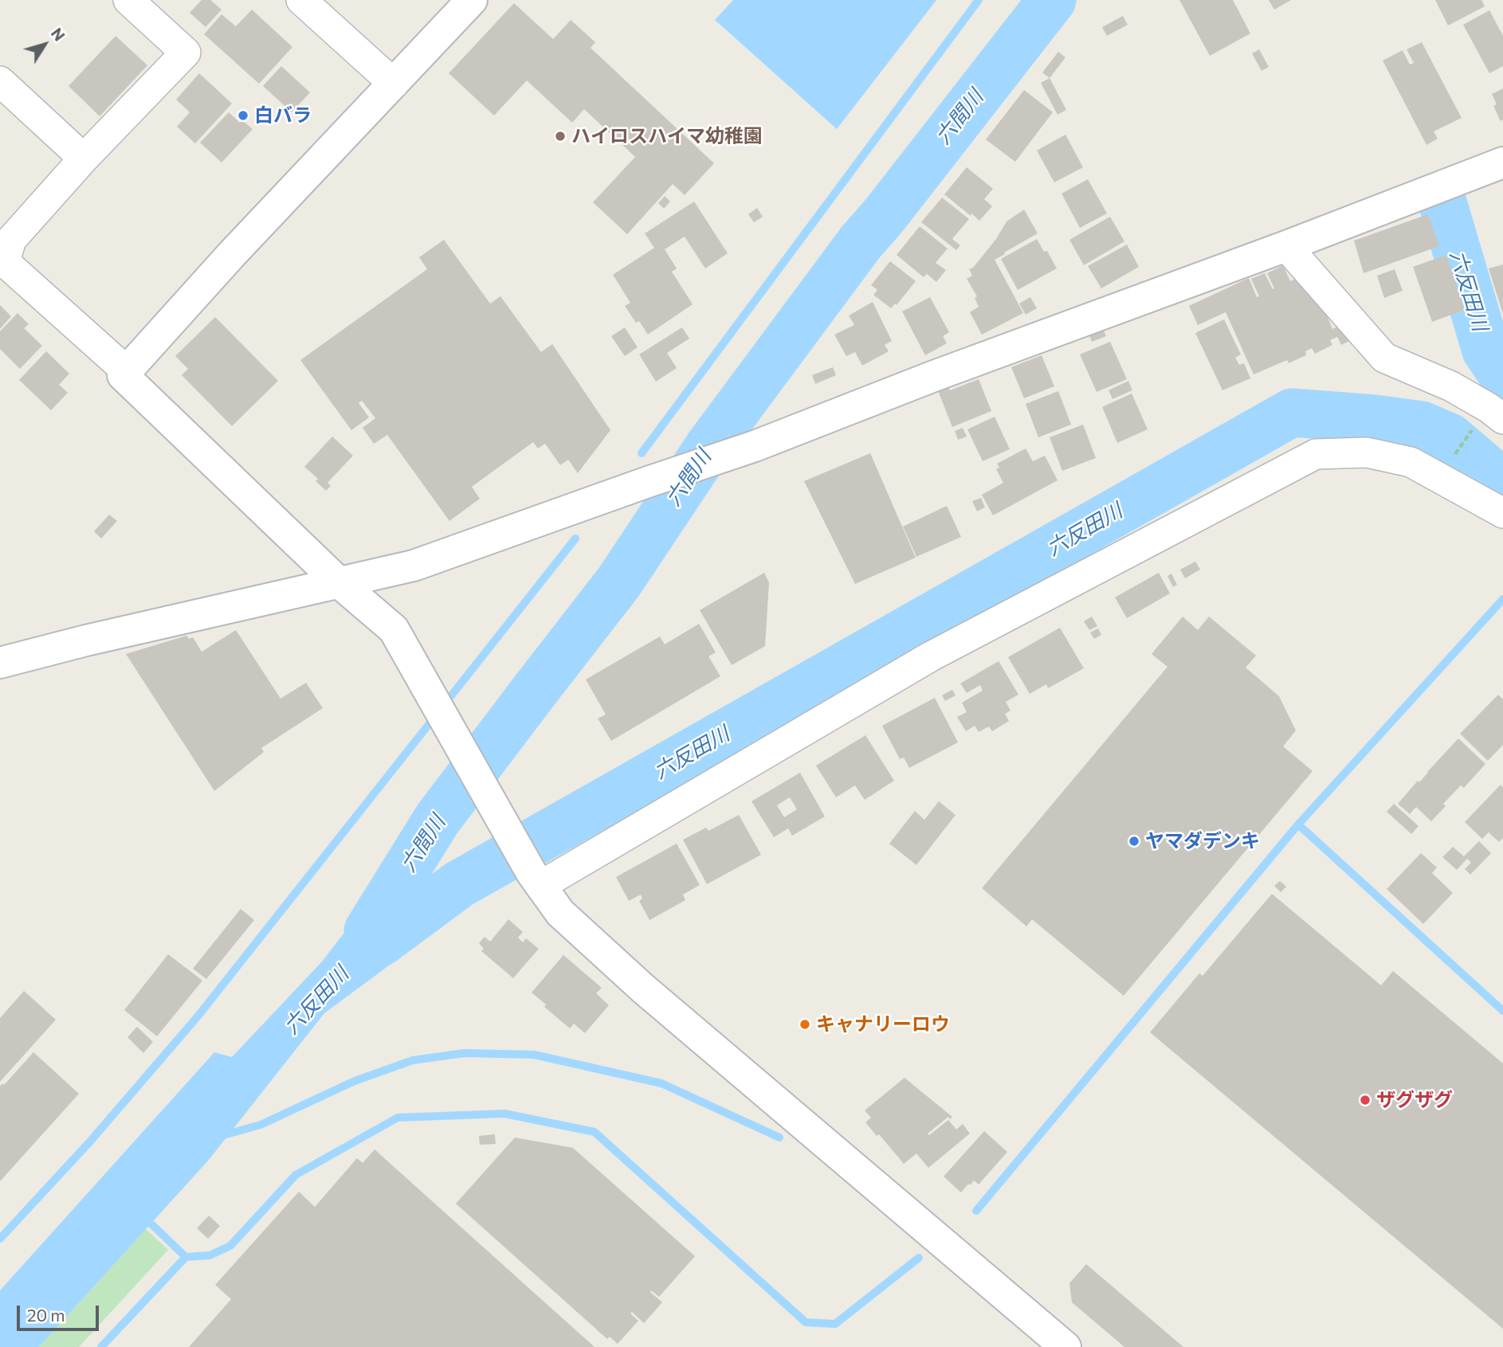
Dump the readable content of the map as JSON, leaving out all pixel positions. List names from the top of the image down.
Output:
{
  "water": ["六間川", "六反田川"],
  "places": [
    "白バラ",
    "ハイロスハイマ幼稚園",
    "ヤマダデンキ",
    "キャナリーロウ",
    "ザグザグ"
  ],
  "scale_bar": "20 m",
  "north": "top right"
}
